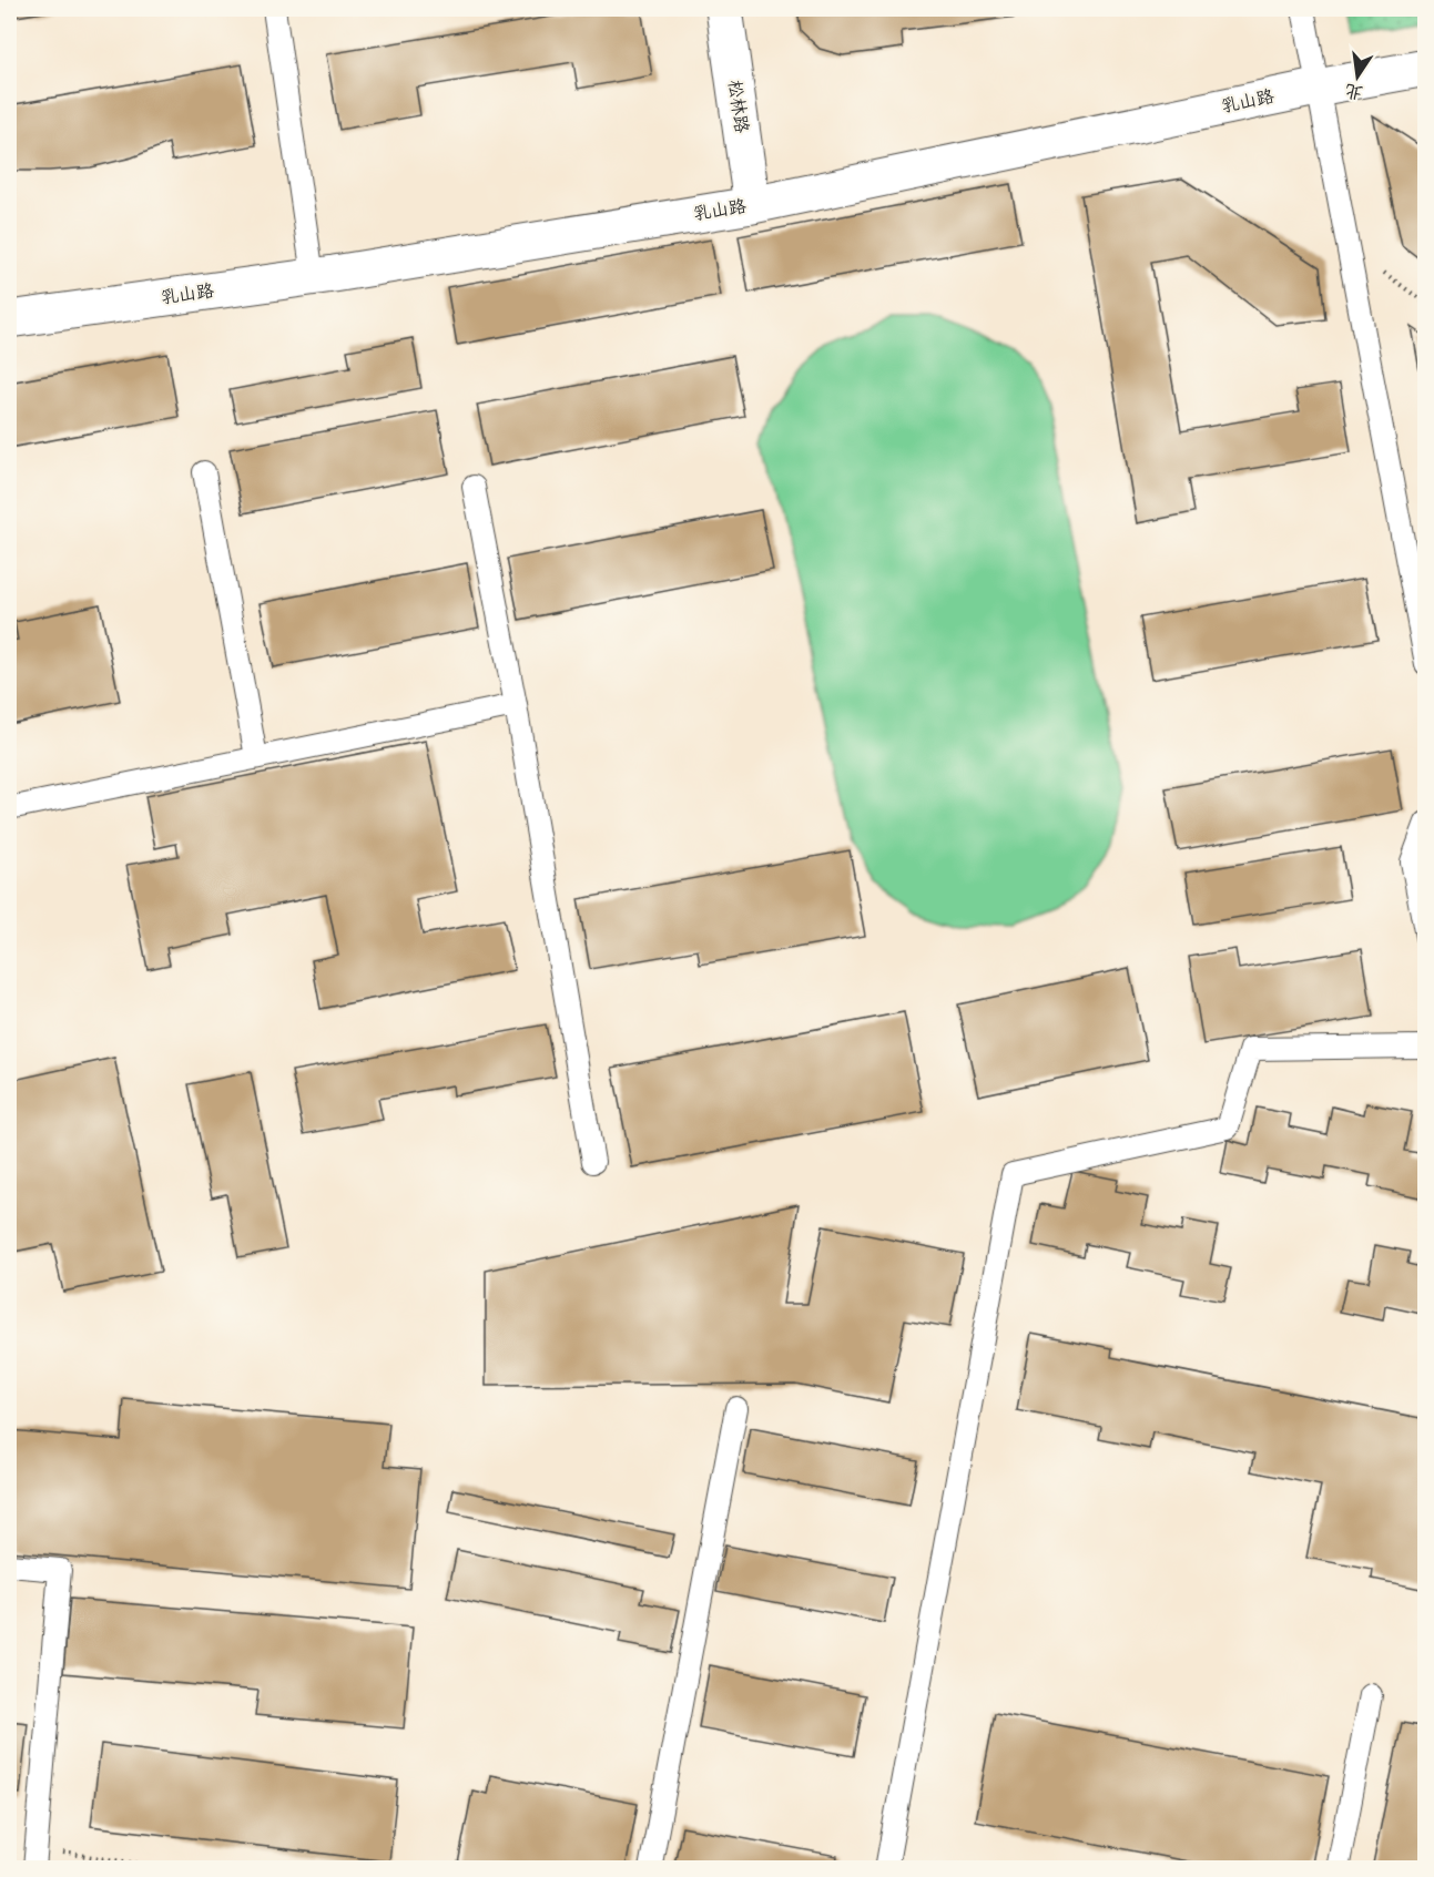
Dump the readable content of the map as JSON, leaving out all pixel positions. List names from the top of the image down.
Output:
{
  "streets": {
    "street": ["乳山路", "松林路"]
  },
  "crossings": [
    ["乳山路", "松林路"]
  ],
  "north": "bottom"
}
